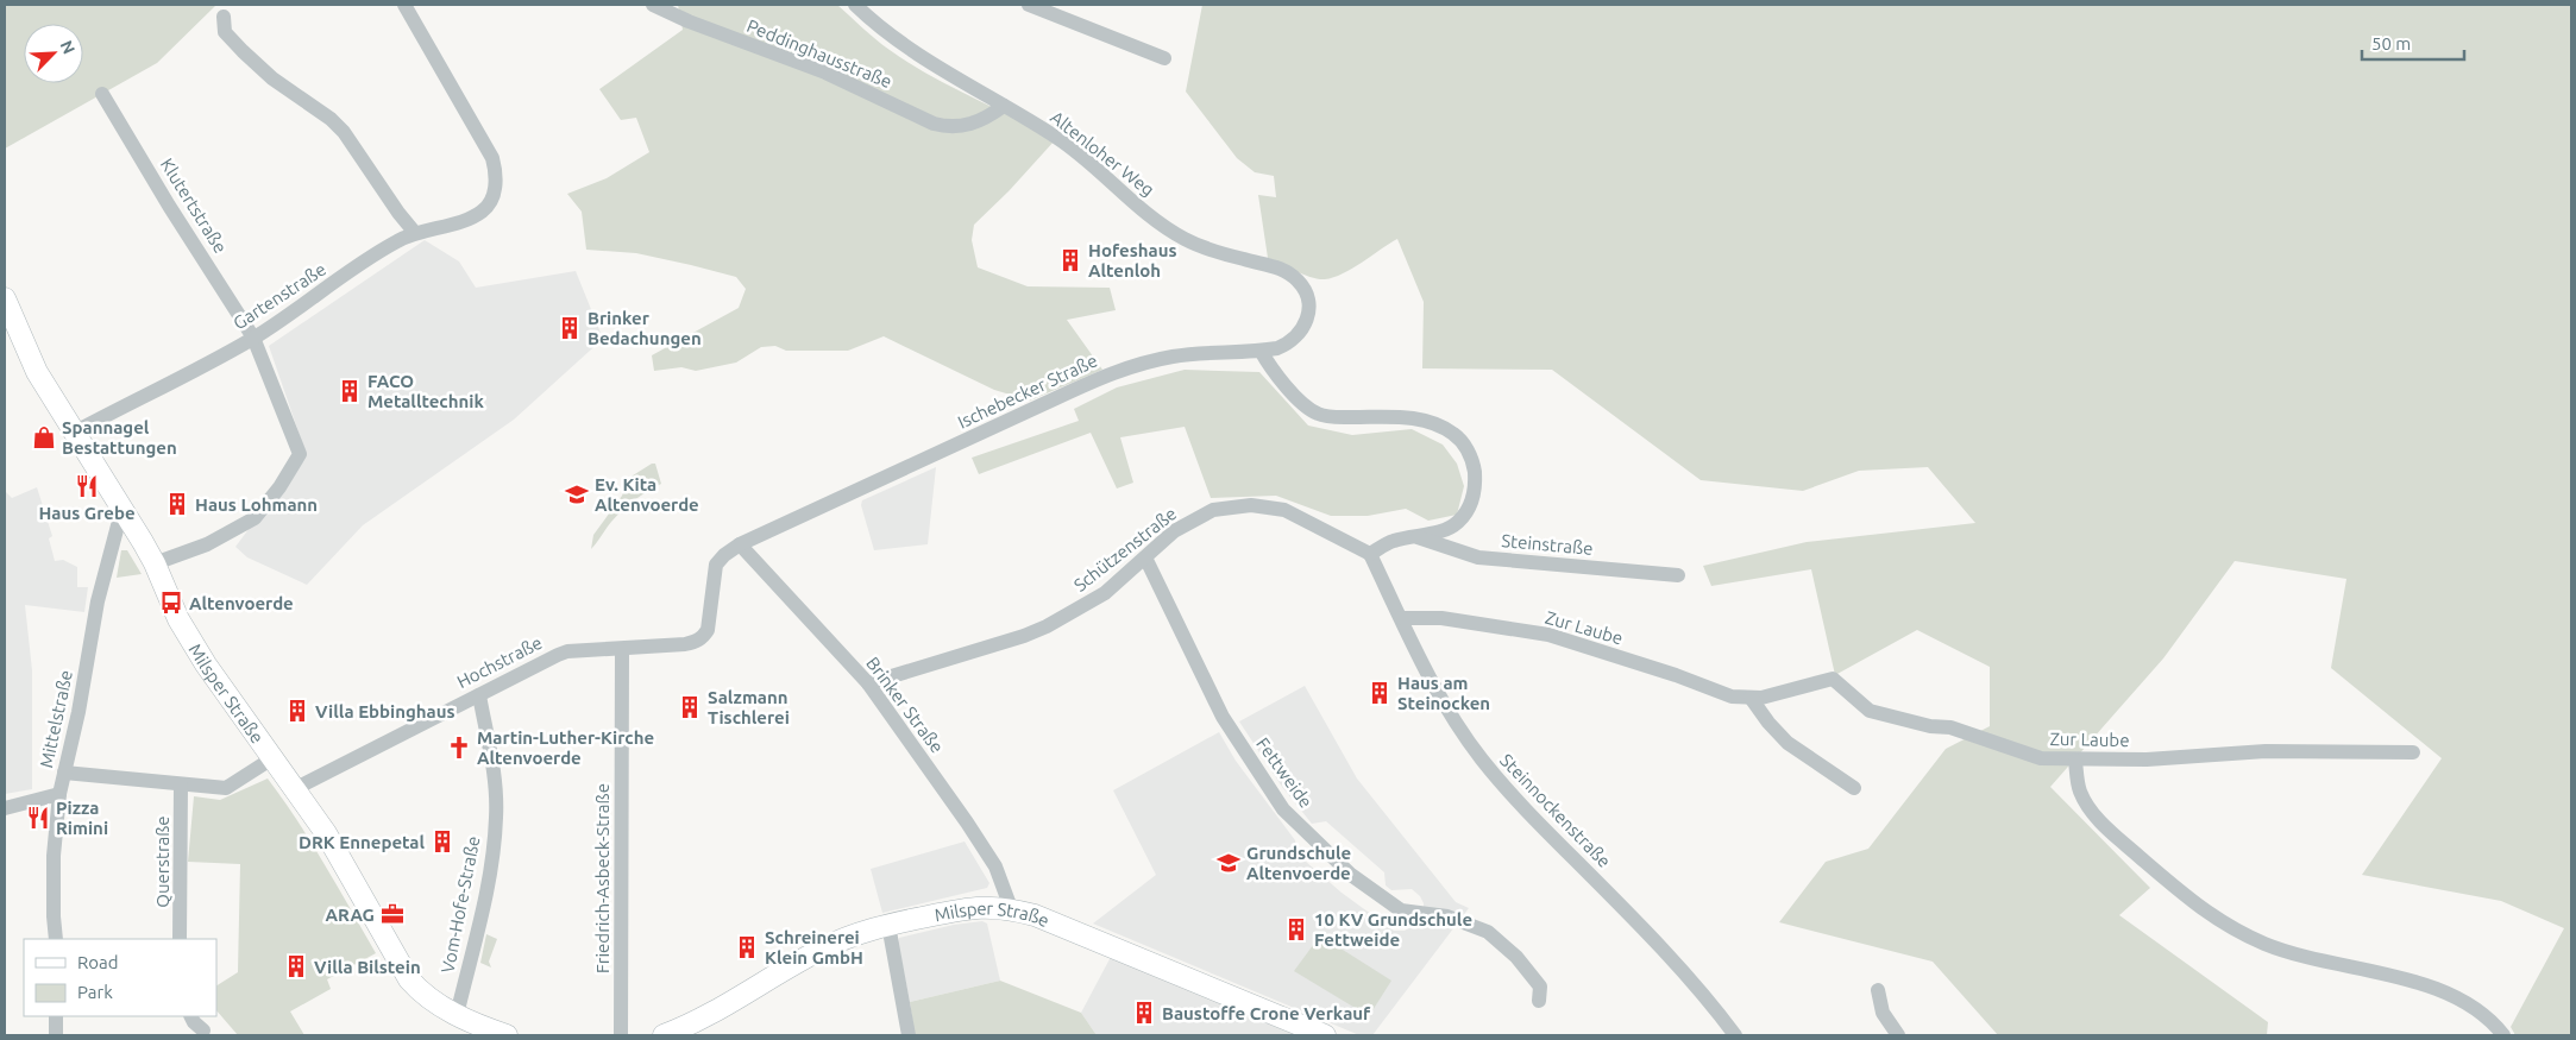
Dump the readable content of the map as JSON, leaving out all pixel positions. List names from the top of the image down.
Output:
{
  "streets": {
    "street": [
      "Peddinghausstraße",
      "Altenloher Weg",
      "Klutertstraße",
      "Gartenstraße",
      "Ischebecker Straße",
      "Steinstraße",
      "Schützenstraße",
      "Zur Laube",
      "Hochstraße",
      "Milsper Straße",
      "Brinker Straße",
      "Mittelstraße",
      "Fettweide",
      "Steinnockenstraße",
      "Querstraße",
      "Friedrich-Asbeck-Straße",
      "Vom-Hofe-Straße"
    ]
  },
  "crossings": [
    ["Peddinghausstraße", "Altenloher Weg"],
    ["Altenloher Weg", "Ischebecker Straße"],
    ["Klutertstraße", "Gartenstraße"],
    ["Klutertstraße", "Milsper Straße"],
    ["Gartenstraße", "Milsper Straße"],
    ["Ischebecker Straße", "Hochstraße"],
    ["Ischebecker Straße", "Brinker Straße"],
    ["Schützenstraße", "Brinker Straße"],
    ["Schützenstraße", "Fettweide"],
    ["Schützenstraße", "Steinnockenstraße"],
    ["Zur Laube", "Steinnockenstraße"],
    ["Hochstraße", "Milsper Straße"],
    ["Hochstraße", "Brinker Straße"],
    ["Hochstraße", "Friedrich-Asbeck-Straße"],
    ["Hochstraße", "Vom-Hofe-Straße"],
    ["Milsper Straße", "Brinker Straße"],
    ["Milsper Straße", "Mittelstraße"],
    ["Milsper Straße", "Vom-Hofe-Straße"]
  ],
  "places": {
    "building": [
      "Hofeshaus Altenloh",
      "Brinker Bedachungen",
      "FACO Metalltechnik",
      "Haus Lohmann",
      "Haus am Steinocken",
      "Salzmann Tischlerei",
      "Villa Ebbinghaus",
      "DRK Ennepetal",
      "10 KV Grundschule Fettweide",
      "Schreinerei Klein GmbH",
      "Villa Bilstein",
      "Baustoffe Crone Verkauf"
    ],
    "shop": ["Spannagel Bestattungen"],
    "restaurant": ["Haus Grebe", "Pizza Rimini"],
    "school or university": ["Ev. Kita Altenvoerde", "Grundschule Altenvoerde"],
    "bus stop": ["Altenvoerde"],
    "church": ["Martin-Luther-Kirche Altenvoerde"],
    "office": ["ARAG"]
  },
  "legend": ["Road", "Park"],
  "scale_bar": "50 m",
  "north": "top right"
}
